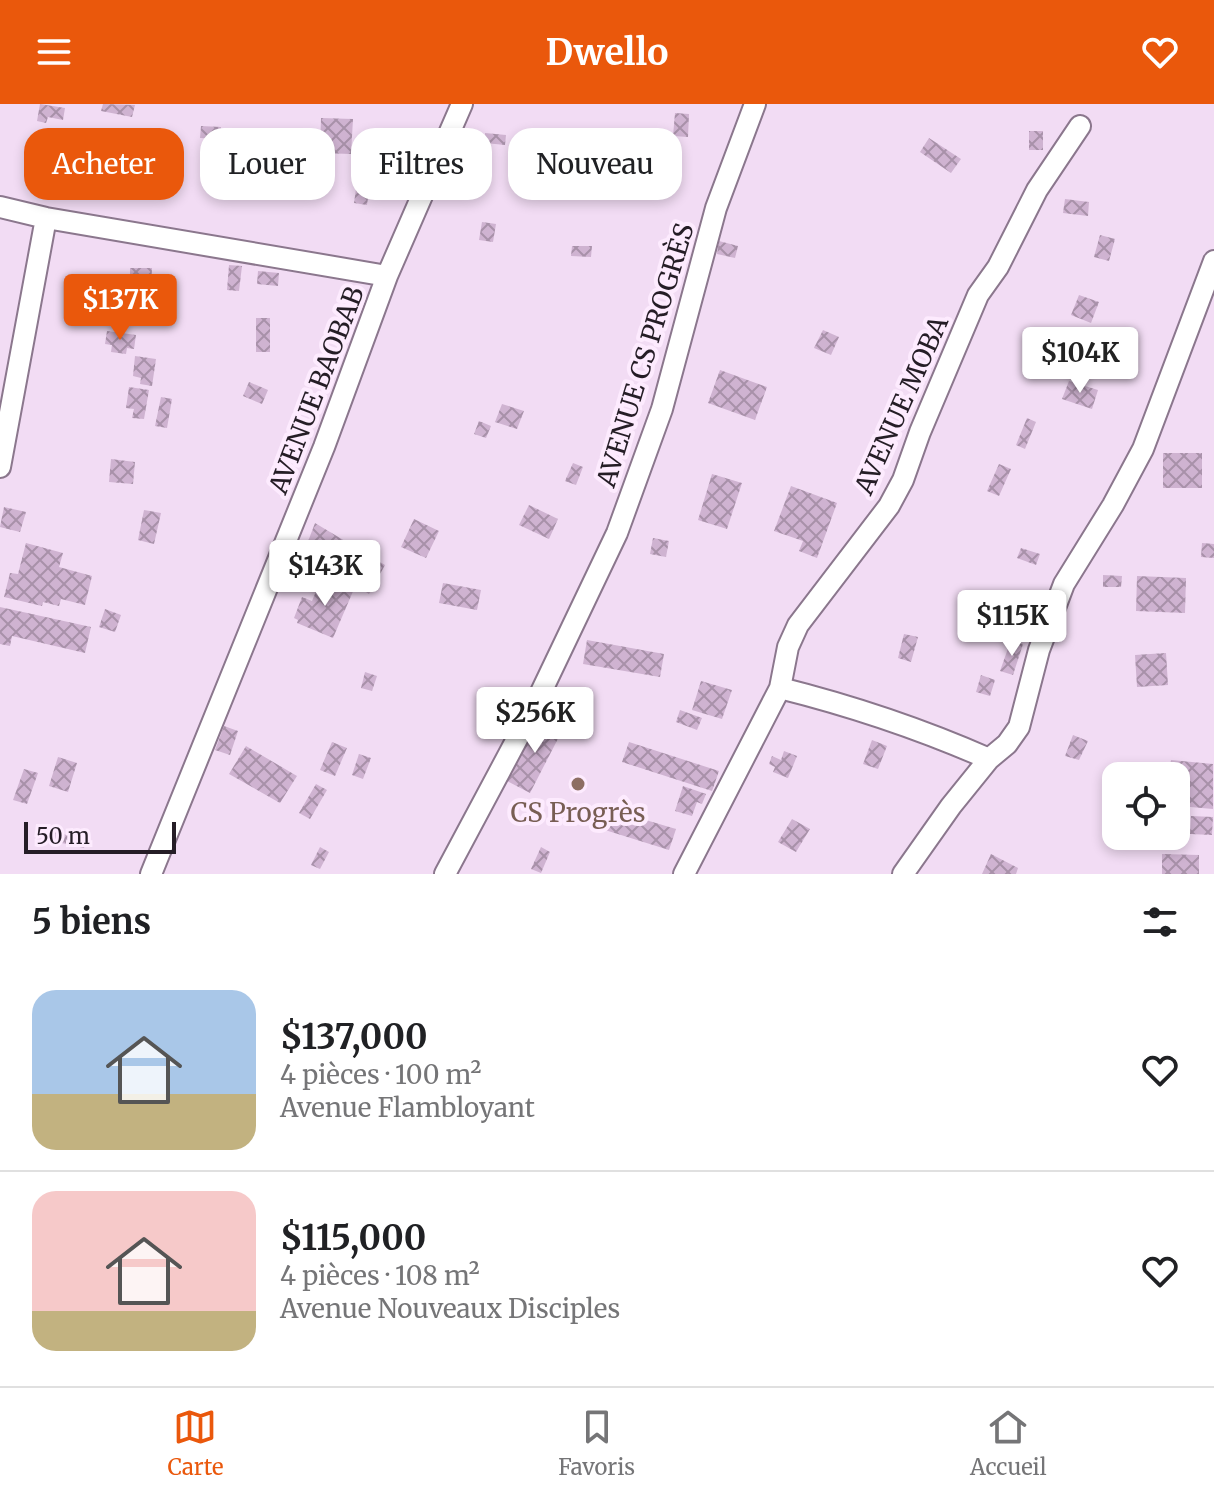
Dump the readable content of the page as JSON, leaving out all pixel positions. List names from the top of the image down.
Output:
{
  "streets": {
    "street": ["AVENUE CS PROGRÈS", "AVENUE BAOBAB", "AVENUE MOBA"]
  },
  "places": ["CS Progrès"],
  "scale_bar": "50 m",
  "page": {
    "header": "Dwello",
    "chip": [
      "Acheter",
      "Louer",
      "Filtres",
      "Nouveau"
    ],
    "price": [
      "$137K",
      "$104K",
      "$143K",
      "$115K",
      "$256K"
    ],
    "scale": "50 m",
    "heading": "5 biens",
    "list": [
      {
        "name": "$137,000",
        "note": "4 pièces · 100 m² · Avenue Flambloyant"
      },
      {
        "name": "$115,000",
        "note": "4 pièces · 108 m² · Avenue Nouveaux Disciples"
      }
    ],
    "tabs": ["Carte", "Favoris", "Accueil"]
  }
}
